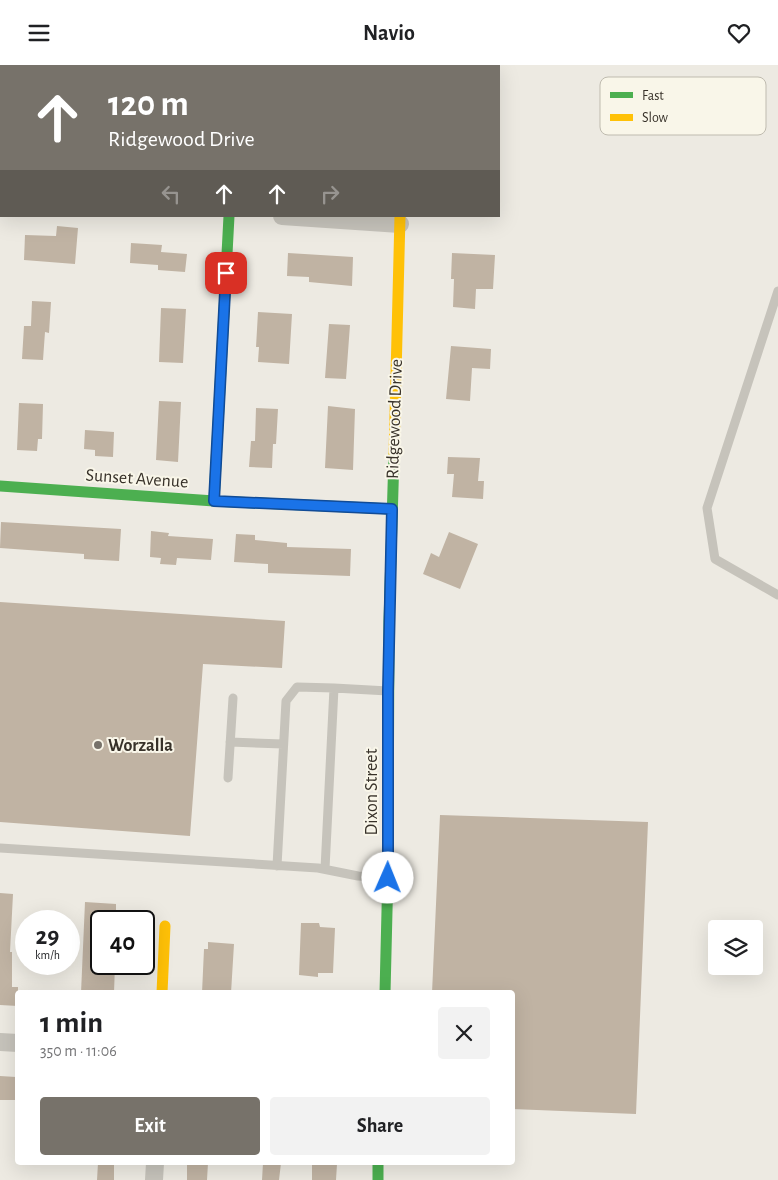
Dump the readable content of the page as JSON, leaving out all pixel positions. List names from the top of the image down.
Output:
{
  "streets": {
    "street": ["Ridgewood Drive", "Sunset Avenue", "Dixon Street"]
  },
  "crossings": [
    ["Ridgewood Drive", "Sunset Avenue"],
    ["Ridgewood Drive", "Dixon Street"]
  ],
  "places": ["Worzalla"],
  "legend": ["Fast", "Slow"],
  "page": {
    "header": "Navio",
    "turn": ["120 m", "Ridgewood Drive"],
    "speed": "29 km/h",
    "limit": "40",
    "heading": ["1 min", "350 m · 11:06"],
    "buttons": ["Exit", "Share"]
  }
}
